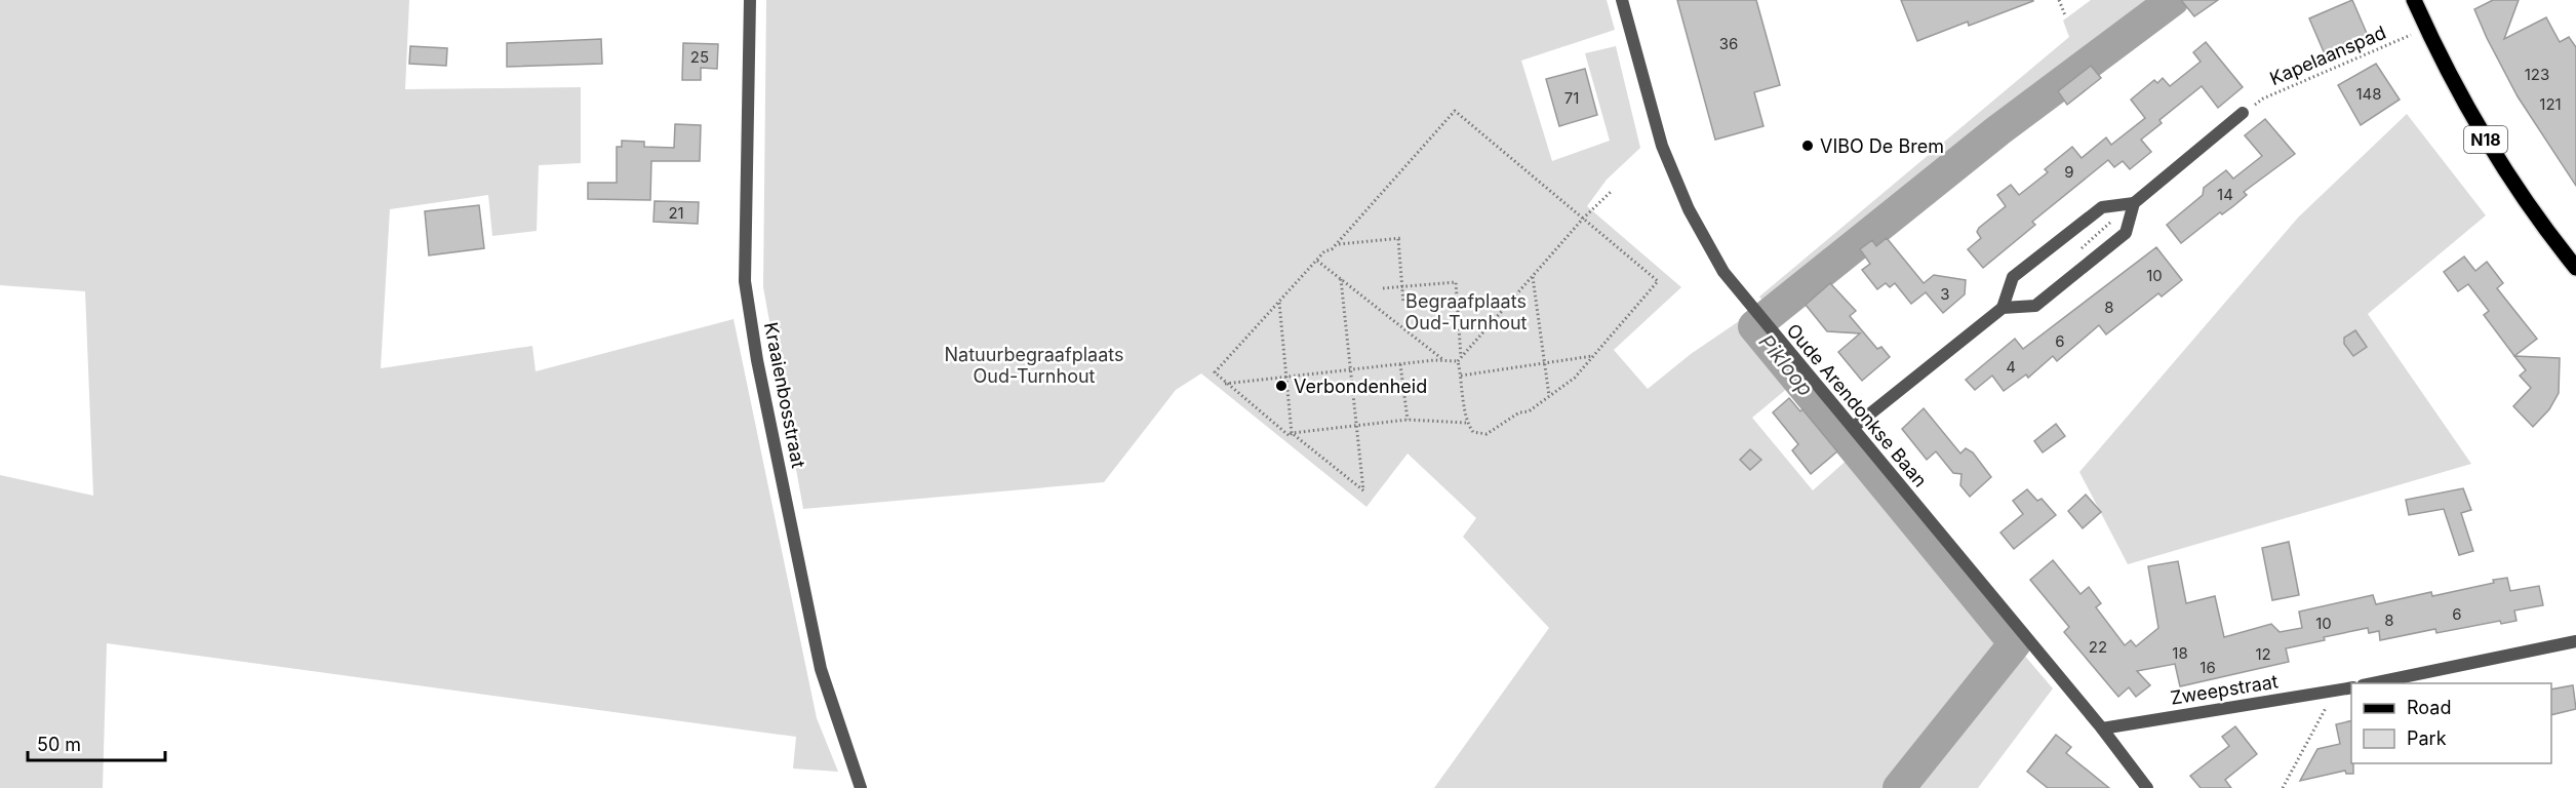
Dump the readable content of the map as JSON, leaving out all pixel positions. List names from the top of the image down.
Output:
{
  "streets": {
    "main road": ["N18"],
    "street": ["Kraaienbosstraat", "Oude Arendonkse Baan", "Zweepstraat"],
    "path": ["Kapelaanspad"]
  },
  "crossings": [
    ["Kapelaanspad", "N18"],
    ["Oude Arendonkse Baan", "Zweepstraat"]
  ],
  "water": ["Pikloop"],
  "parks": ["Begraafplaats Oud-Turnhout", "Natuurbegraafplaats Oud-Turnhout"],
  "places": ["VIBO De Brem", "Verbondenheid"],
  "house_numbers": [
    "36",
    "25",
    "123",
    "148",
    "71",
    "121",
    "9",
    "14",
    "21",
    "10",
    "3",
    "8",
    "6",
    "4",
    "6",
    "8",
    "10",
    "22",
    "18",
    "12",
    "16"
  ],
  "legend": ["Road", "Park"],
  "scale_bar": "50 m"
}
